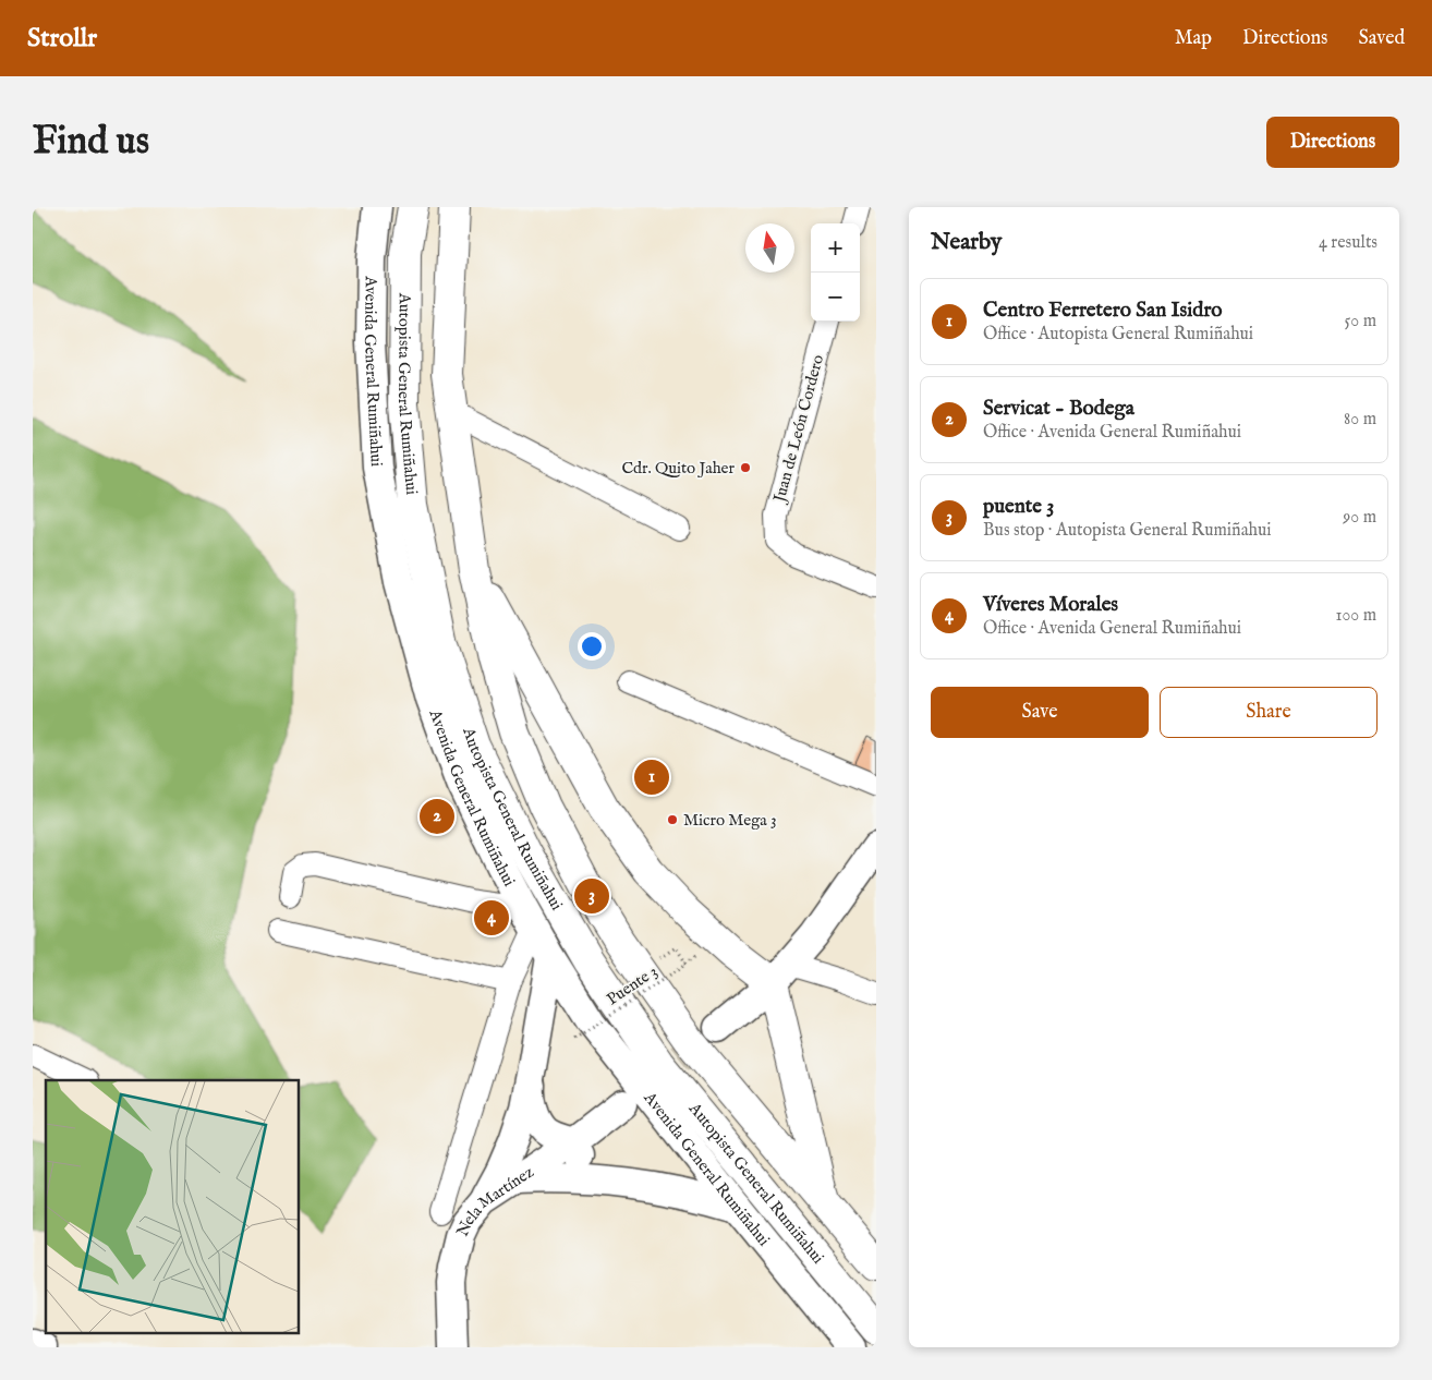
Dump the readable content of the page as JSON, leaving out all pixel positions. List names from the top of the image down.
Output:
{
  "streets": {
    "highway": ["Autopista General Rumiñahui"],
    "main road": ["Avenida General Rumiñahui", "Nela Martínez"],
    "street": ["Juan de León Cordero"],
    "path": ["Puente 3"]
  },
  "places": ["Cdr. Quito Jaher", "Micro Mega 3"],
  "north": "top",
  "page": {
    "header": "Strollr",
    "nav": ["Map", "Directions", "Saved"],
    "buttons": [
      "Directions",
      ["Save", "Share"]
    ],
    "title": "Find us",
    "heading": ["Nearby", "4 results"],
    "map_buttons": ["+", "−"],
    "list": [
      {
        "mark": "1",
        "name": "Centro Ferretero San Isidro",
        "note": "Office · Autopista General Rumiñahui",
        "value": "50 m"
      },
      {
        "mark": "2",
        "name": "Servicat - Bodega",
        "note": "Office · Avenida General Rumiñahui",
        "value": "80 m"
      },
      {
        "mark": "3",
        "name": "puente 3",
        "note": "Bus stop · Autopista General Rumiñahui",
        "value": "90 m"
      },
      {
        "mark": "4",
        "name": "Víveres Morales",
        "note": "Office · Avenida General Rumiñahui",
        "value": "100 m"
      }
    ],
    "pins": [
      "1",
      "2",
      "3",
      "4"
    ]
  }
}
